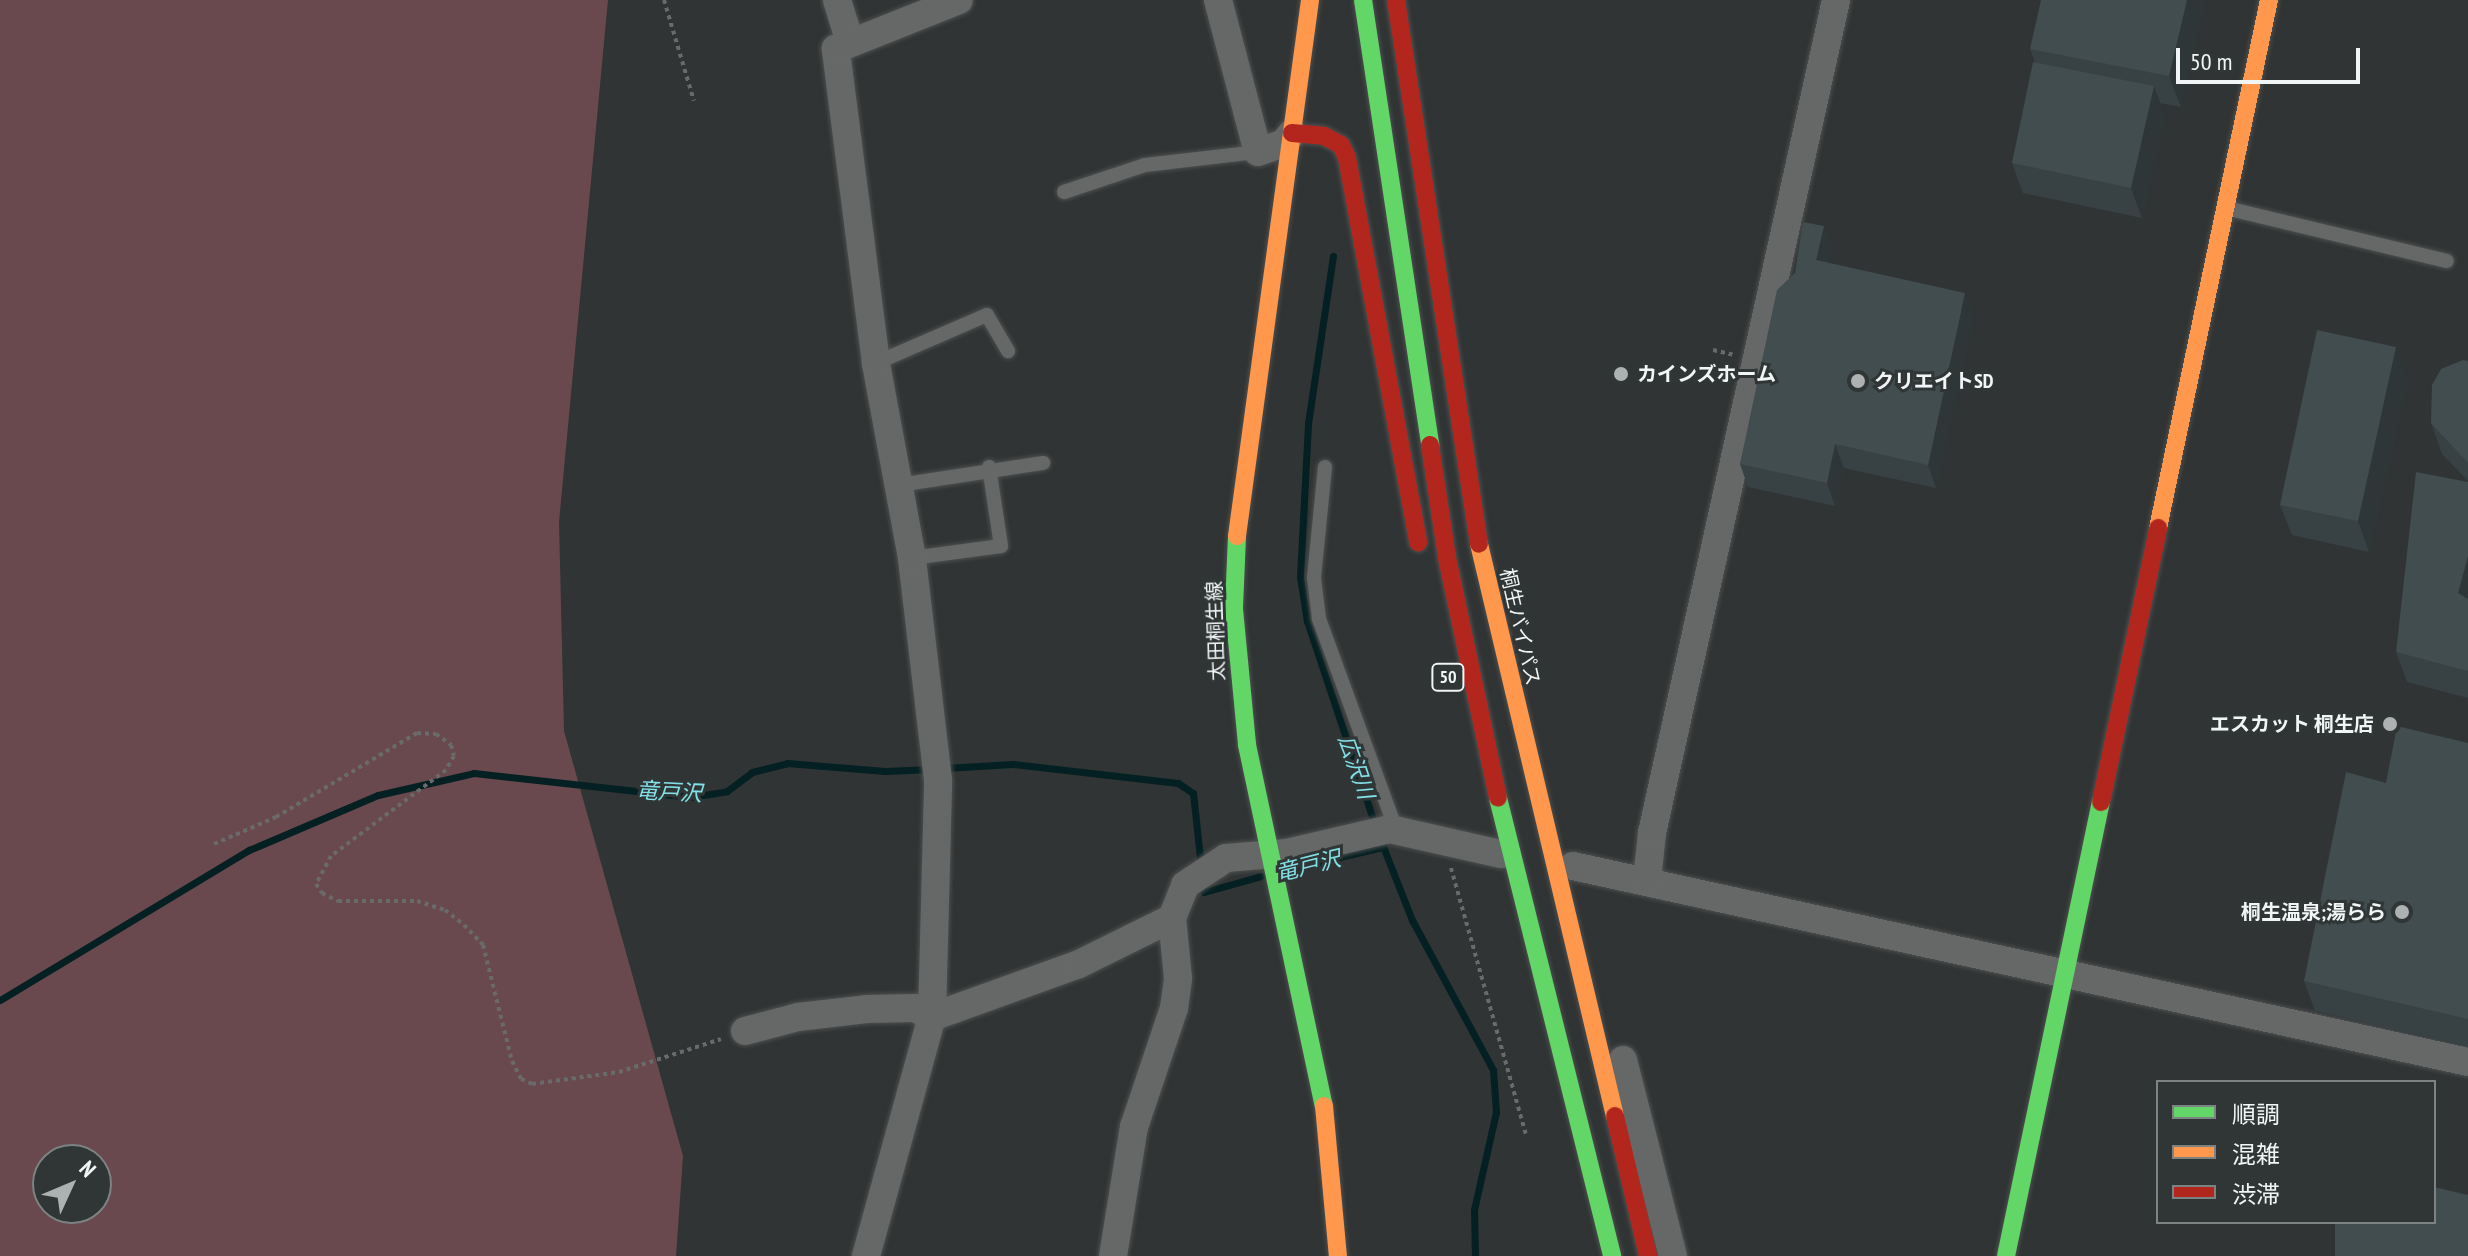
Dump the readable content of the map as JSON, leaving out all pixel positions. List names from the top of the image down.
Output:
{
  "streets": {
    "main road": ["桐生バイパス", "太田桐生線", "50"]
  },
  "water": ["広沢川", "竜戸沢"],
  "places": [
    "カインズホーム",
    "クリエイトSD",
    "エスカット 桐生店",
    "桐生温泉;湯らら"
  ],
  "legend": ["順調", "混雑", "渋滞"],
  "scale_bar": "50 m",
  "north": "top right"
}
